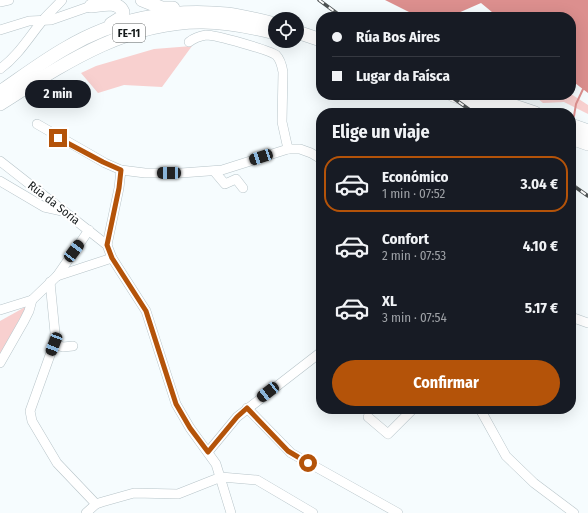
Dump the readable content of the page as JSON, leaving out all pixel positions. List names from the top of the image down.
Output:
{
  "streets": {
    "highway": ["FE-11"],
    "street": ["Rúa da Soria"]
  },
  "page": {
    "banner": ["Rúa Bos Aires", "Lugar da Faísca"],
    "bubble": "2 min",
    "heading": "Elige un viaje",
    "list": [
      {
        "name": "Económico",
        "note": "1 min · 07:52",
        "value": "3.04 €"
      },
      {
        "name": "Confort",
        "note": "2 min · 07:53",
        "value": "4.10 €"
      },
      {
        "name": "XL",
        "note": "3 min · 07:54",
        "value": "5.17 €"
      }
    ],
    "buttons": "Confirmar"
  }
}
